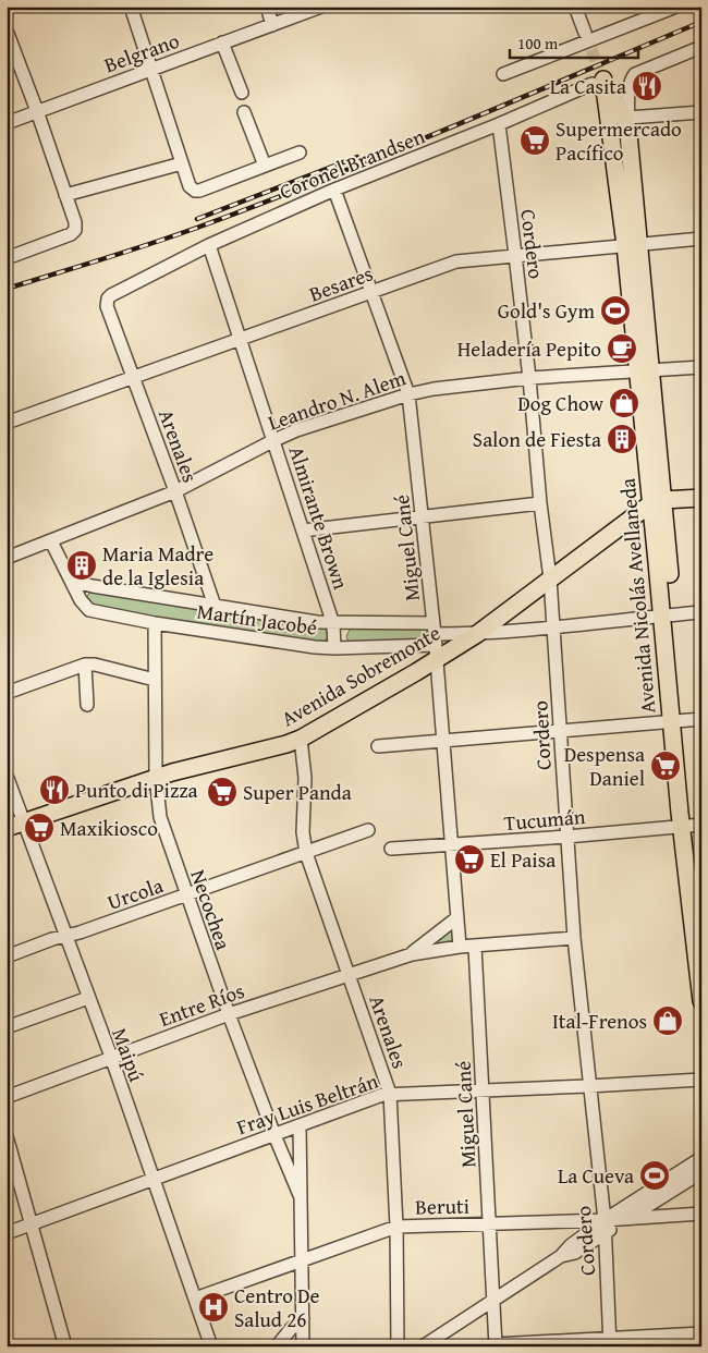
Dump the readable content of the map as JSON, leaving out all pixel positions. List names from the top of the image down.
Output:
{
  "streets": {
    "main road": ["Avenida Nicolás Avellaneda", "Avenida Sobremonte"],
    "street": [
      "Belgrano",
      "Coronel Brandsen",
      "Cordero",
      "Besares",
      "Leandro N. Alem",
      "Arenales",
      "Almirante Brown",
      "Miguel Cané",
      "Martín Jacobé",
      "Tucumán",
      "Urcola",
      "Necochea",
      "Entre Ríos",
      "Maipú",
      "Fray Luis Beltrán",
      "Beruti"
    ]
  },
  "crossings": [
    ["Coronel Brandsen", "Cordero"],
    ["Coronel Brandsen", "Arenales"],
    ["Coronel Brandsen", "Almirante Brown"],
    ["Coronel Brandsen", "Miguel Cané"],
    ["Coronel Brandsen", "Avenida Nicolás Avellaneda"],
    ["Cordero", "Besares"],
    ["Cordero", "Leandro N. Alem"],
    ["Cordero", "Avenida Sobremonte"],
    ["Cordero", "Tucumán"],
    ["Cordero", "Entre Ríos"],
    ["Cordero", "Fray Luis Beltrán"],
    ["Cordero", "Beruti"],
    ["Besares", "Arenales"],
    ["Besares", "Almirante Brown"],
    ["Besares", "Miguel Cané"],
    ["Besares", "Avenida Nicolás Avellaneda"],
    ["Leandro N. Alem", "Arenales"],
    ["Leandro N. Alem", "Almirante Brown"],
    ["Leandro N. Alem", "Miguel Cané"],
    ["Leandro N. Alem", "Avenida Nicolás Avellaneda"],
    ["Arenales", "Martín Jacobé"],
    ["Arenales", "Avenida Sobremonte"],
    ["Arenales", "Urcola"],
    ["Arenales", "Entre Ríos"],
    ["Arenales", "Fray Luis Beltrán"],
    ["Arenales", "Beruti"],
    ["Almirante Brown", "Martín Jacobé"],
    ["Miguel Cané", "Martín Jacobé"],
    ["Miguel Cané", "Avenida Sobremonte"],
    ["Miguel Cané", "Tucumán"],
    ["Miguel Cané", "Entre Ríos"],
    ["Miguel Cané", "Fray Luis Beltrán"],
    ["Miguel Cané", "Beruti"],
    ["Avenida Nicolás Avellaneda", "Avenida Sobremonte"],
    ["Avenida Nicolás Avellaneda", "Tucumán"],
    ["Martín Jacobé", "Avenida Sobremonte"],
    ["Martín Jacobé", "Necochea"],
    ["Avenida Sobremonte", "Necochea"],
    ["Avenida Sobremonte", "Maipú"],
    ["Urcola", "Necochea"],
    ["Urcola", "Maipú"],
    ["Necochea", "Entre Ríos"],
    ["Necochea", "Fray Luis Beltrán"],
    ["Necochea", "Beruti"],
    ["Entre Ríos", "Maipú"],
    ["Maipú", "Fray Luis Beltrán"],
    ["Maipú", "Beruti"]
  ],
  "places": {
    "restaurant": ["La Casita", "Punto di Pizza"],
    "supermarket": [
      "Supermercado Pacífico",
      "Despensa Daniel",
      "Super Panda",
      "Maxikiosco",
      "El Paisa"
    ],
    "sports": ["Gold's Gym", "La Cueva"],
    "cafe": ["Heladería Pepito"],
    "shop": ["Dog Chow", "Ital-Frenos"],
    "building": ["Salon de Fiesta", "Maria Madre de la Iglesia"],
    "hospital": ["Centro De Salud 26"]
  },
  "scale_bar": "100 m"
}
